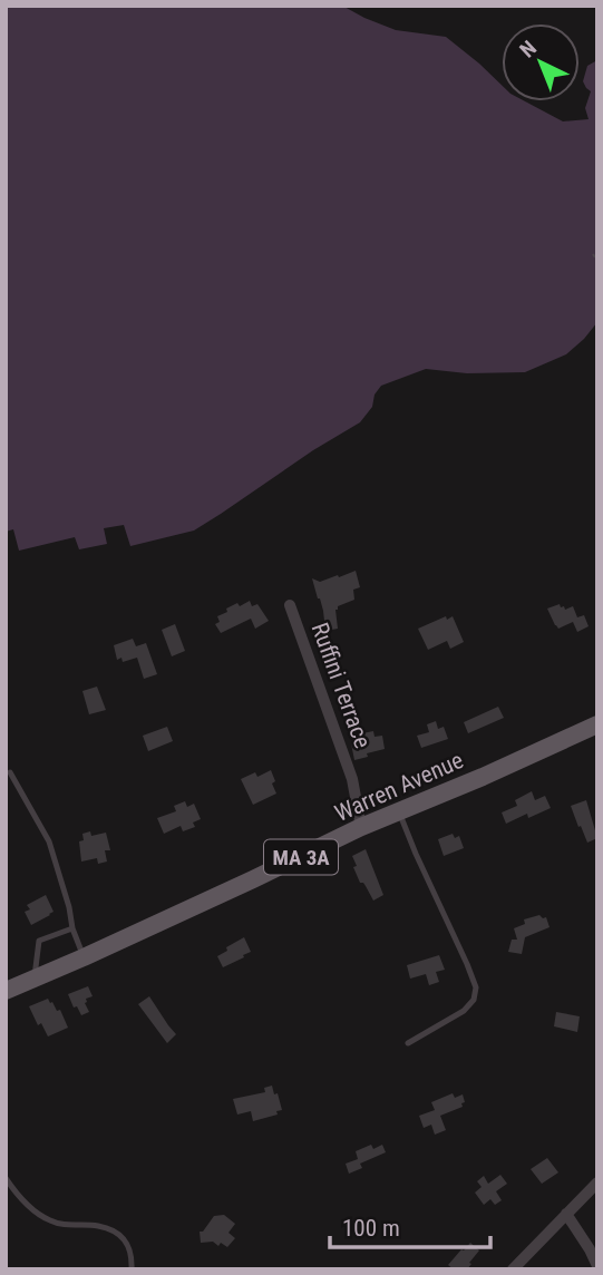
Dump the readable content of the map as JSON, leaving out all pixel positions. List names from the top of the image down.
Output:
{
  "streets": {
    "main road": ["Warren Avenue", "MA 3A"],
    "street": ["Ruffini Terrace"]
  },
  "crossings": [
    ["Ruffini Terrace", "Warren Avenue"]
  ],
  "scale_bar": "100 m",
  "north": "top left"
}
